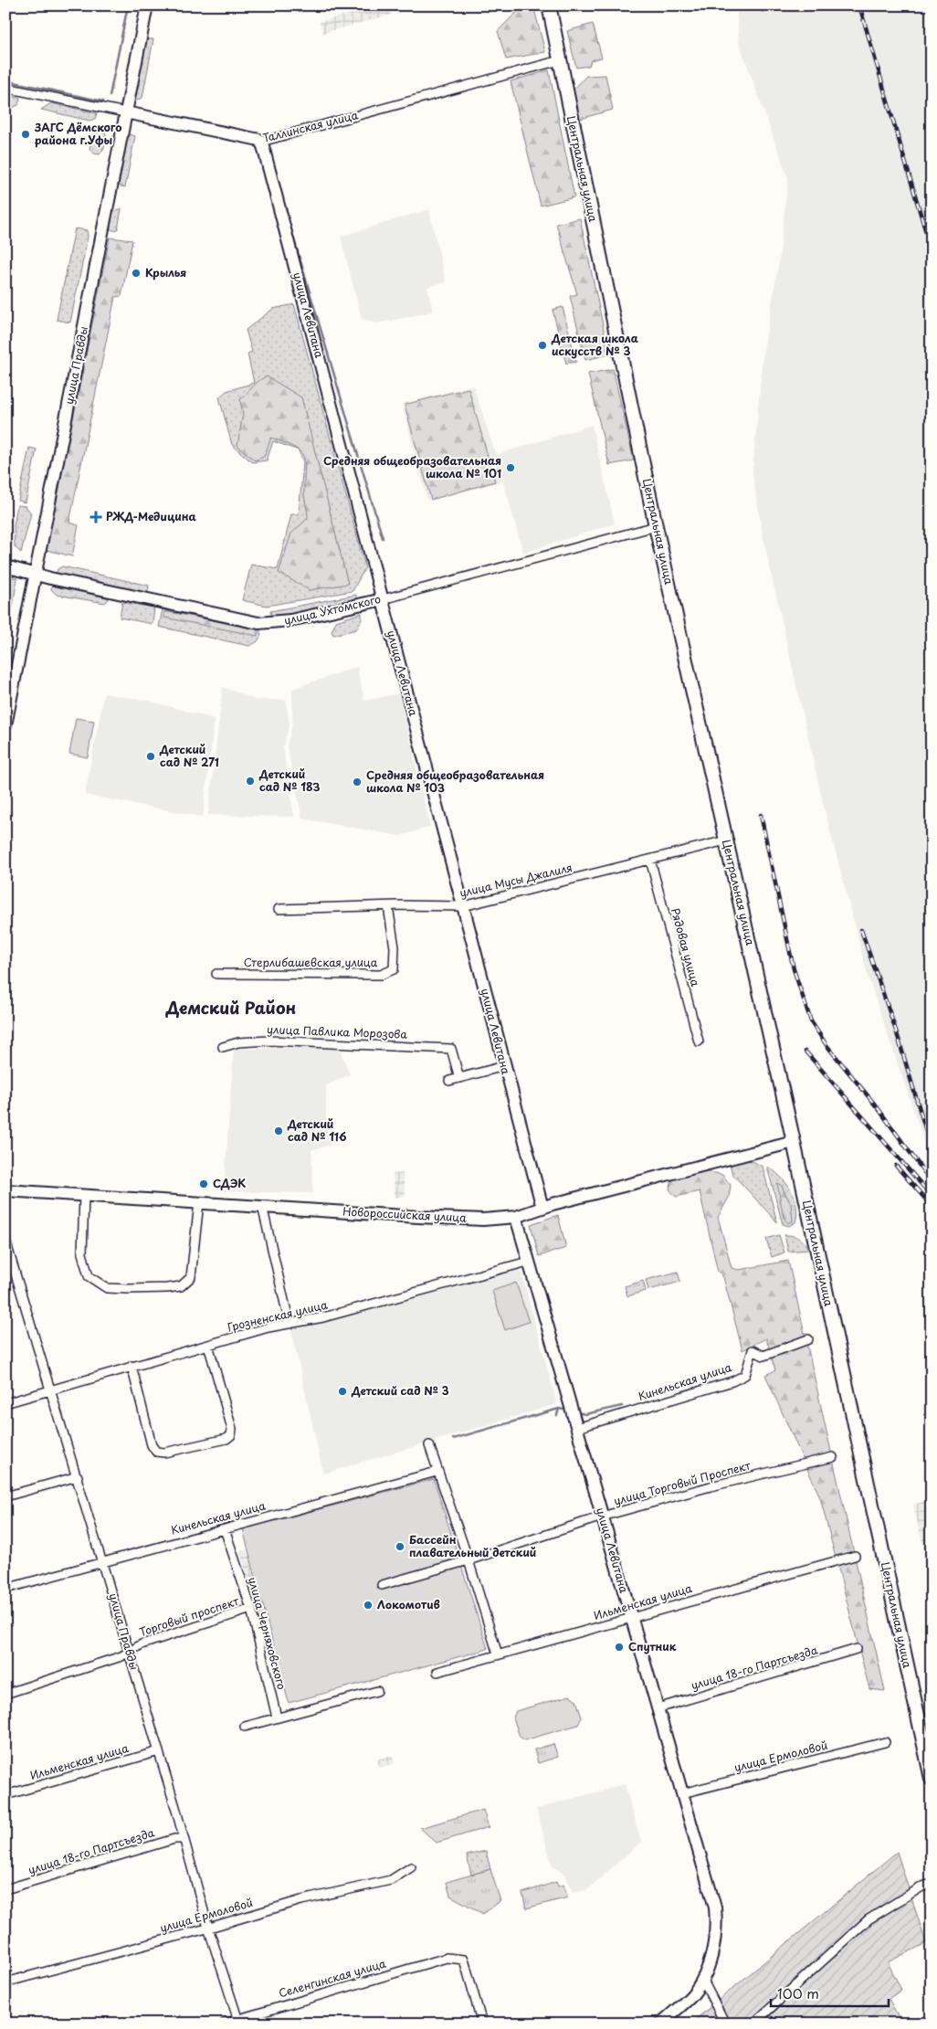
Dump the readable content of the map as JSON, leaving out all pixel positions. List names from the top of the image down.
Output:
{
  "streets": {
    "main road": ["Центральная улица"],
    "street": [
      "Таллинская улица",
      "улица Левитана",
      "улица Правды",
      "улица Ухтомского",
      "улица Мусы Джалиля",
      "Рядовая улица",
      "Стерлибашевская улица",
      "улица Павлика Морозова",
      "Новороссийская улица",
      "Грозненская улица",
      "Кинельская улица",
      "улица Торговый Проспект",
      "Ильменская улица",
      "Торговый проспект",
      "улица Черняховского",
      "улица 18-го Партсъезда",
      "улица Ермоловой",
      "Селенгинская улица"
    ]
  },
  "crossings": [
    ["Таллинская улица", "Центральная улица"],
    ["Таллинская улица", "улица Левитана"],
    ["Таллинская улица", "улица Правды"],
    ["Центральная улица", "улица Ухтомского"],
    ["Центральная улица", "улица Мусы Джалиля"],
    ["Центральная улица", "Новороссийская улица"],
    ["улица Левитана", "улица Ухтомского"],
    ["улица Левитана", "улица Мусы Джалиля"],
    ["улица Левитана", "Новороссийская улица"],
    ["улица Левитана", "Грозненская улица"],
    ["улица Левитана", "Кинельская улица"],
    ["улица Левитана", "улица Торговый Проспект"],
    ["улица Левитана", "Ильменская улица"],
    ["улица Левитана", "улица 18-го Партсъезда"],
    ["улица Левитана", "улица Ермоловой"],
    ["улица Правды", "улица Ухтомского"],
    ["улица Правды", "Грозненская улица"],
    ["улица Правды", "Кинельская улица"],
    ["улица Правды", "Ильменская улица"],
    ["улица Правды", "Торговый проспект"],
    ["улица Правды", "улица 18-го Партсъезда"],
    ["улица Правды", "улица Ермоловой"],
    ["улица Правды", "Селенгинская улица"],
    ["улица Мусы Джалиля", "Рядовая улица"],
    ["улица Мусы Джалиля", "Стерлибашевская улица"],
    ["Кинельская улица", "улица Черняховского"],
    ["Торговый проспект", "улица Черняховского"]
  ],
  "districts": ["Демский Район"],
  "places": {
    "other": [
      "ЗАГС Дёмского района г.Уфы",
      "Крылья",
      "Детская школа искусств № 3",
      "Средняя общеобразовательная школа № 101",
      "Детский сад № 271",
      "Детский сад № 183",
      "Средняя общеобразовательная школа № 103",
      "Детский сад № 116",
      "СДЭК",
      "Детский сад № 3",
      "Бассейн плавательный детский",
      "Локомотив",
      "Спутник"
    ],
    "health": ["РЖД-Медицина"]
  },
  "scale_bar": "100 m"
}
